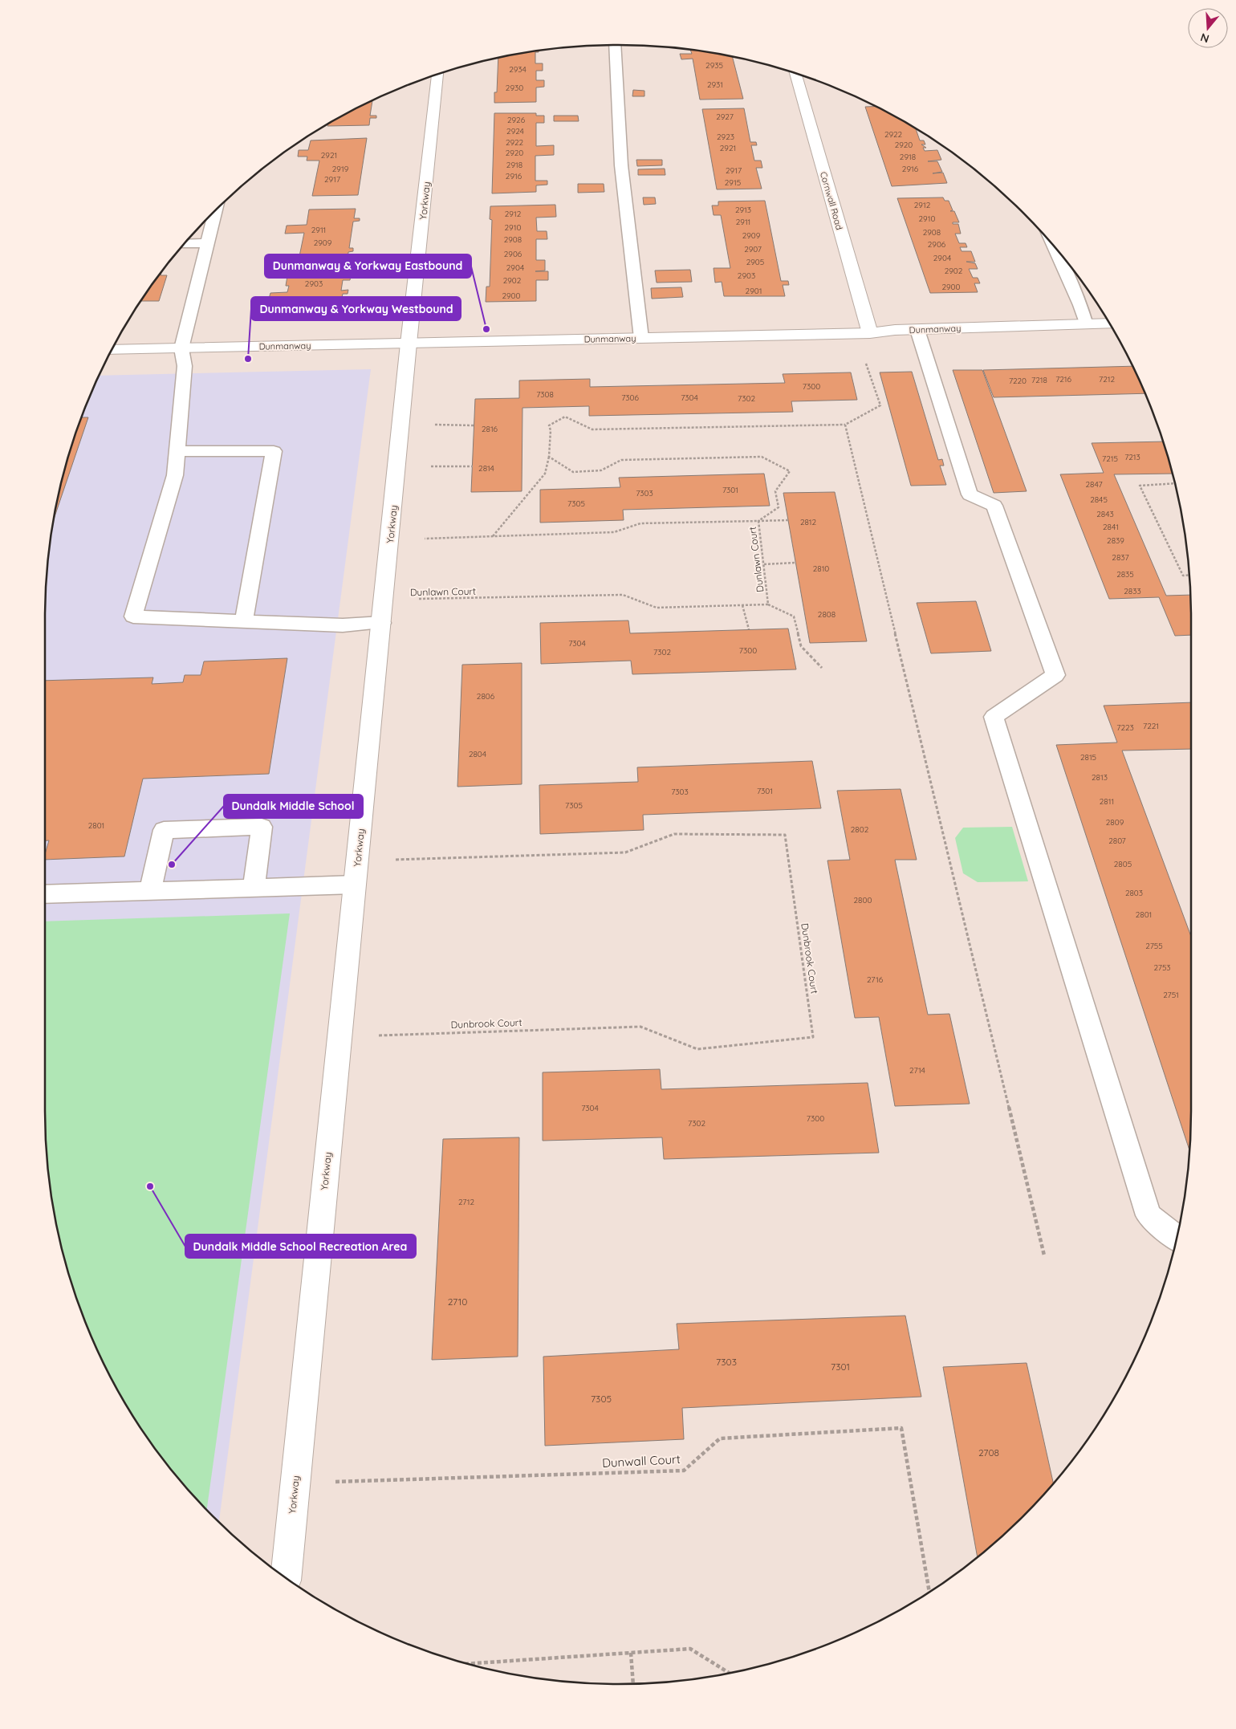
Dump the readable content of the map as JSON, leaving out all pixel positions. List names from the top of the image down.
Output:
{
  "streets": {
    "street": ["Yorkway", "Cornwall Road", "Dunmanway"],
    "path": ["Dunlawn Court", "Dunbrook Court", "Dunwall Court"]
  },
  "crossings": [
    ["Yorkway", "Dunmanway"],
    ["Yorkway", "Dunlawn Court"],
    ["Yorkway", "Dunbrook Court"],
    ["Yorkway", "Dunwall Court"],
    ["Cornwall Road", "Dunmanway"]
  ],
  "places": [
    "Dunmanway & Yorkway Eastbound",
    "Dunmanway & Yorkway Westbound",
    "Dundalk Middle School",
    "Dundalk Middle School Recreation Area"
  ],
  "house_numbers": [
    "2935",
    "2934",
    "2931",
    "2930",
    "2927",
    "2926",
    "2924",
    "2922",
    "2923",
    "2922",
    "2920",
    "2921",
    "2920",
    "2921",
    "2918",
    "2918",
    "2919",
    "2916",
    "2917",
    "2916",
    "2917",
    "2915",
    "2912",
    "2913",
    "2912",
    "2910",
    "2911",
    "2910",
    "2911",
    "2908",
    "2909",
    "2908",
    "2909",
    "2906",
    "2907",
    "2906",
    "2904",
    "2905",
    "2904",
    "2902",
    "2903",
    "2902",
    "2903",
    "2900",
    "2901",
    "2900",
    "7216",
    "7212",
    "7218",
    "7220",
    "7300",
    "7308",
    "7306",
    "7304",
    "7302",
    "2816",
    "7213",
    "7215",
    "2814",
    "2847",
    "7301",
    "7303",
    "2845",
    "7305",
    "2843",
    "2812",
    "2841",
    "2839",
    "2837",
    "2810",
    "2835",
    "2833",
    "2808",
    "7304",
    "7300",
    "7302",
    "2806",
    "7221",
    "7223",
    "2804",
    "2815",
    "2813",
    "7301",
    "7303",
    "2811",
    "7305",
    "2809",
    "2801",
    "2802",
    "2807",
    "2805",
    "2803",
    "2800",
    "2801",
    "2755",
    "2753",
    "2716",
    "2751",
    "2714",
    "7304",
    "7300",
    "7302",
    "2712",
    "2710",
    "7303",
    "7301",
    "7305",
    "2708"
  ],
  "north": "bottom"
}
